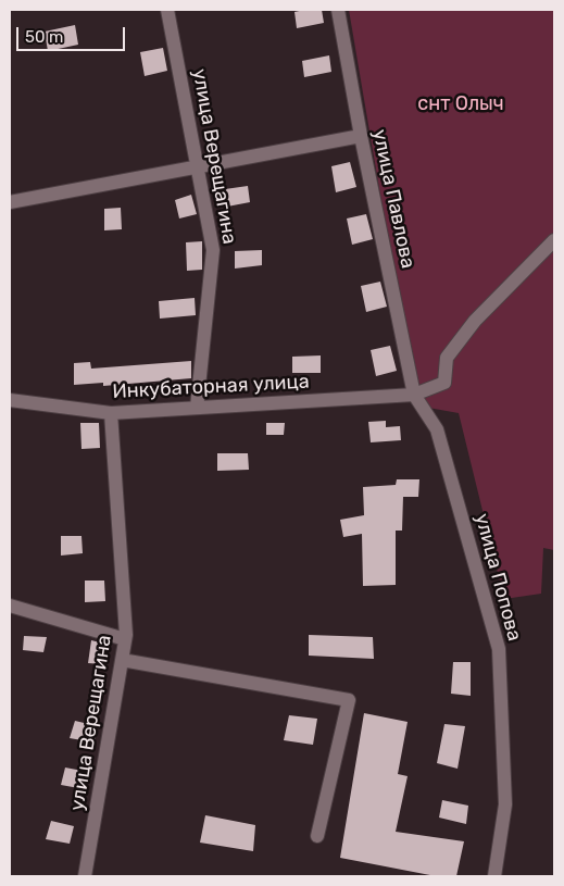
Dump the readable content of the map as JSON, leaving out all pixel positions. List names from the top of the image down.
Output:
{
  "streets": {
    "street": [
      "улица Верещагина",
      "улица Павлова",
      "Инкубаторная улица",
      "улица Попова"
    ]
  },
  "crossings": [
    ["улица Верещагина", "Инкубаторная улица"],
    ["улица Павлова", "Инкубаторная улица"],
    ["улица Павлова", "улица Попова"],
    ["Инкубаторная улица", "улица Попова"]
  ],
  "parks": ["снт Олыч"],
  "scale_bar": "50 m"
}
